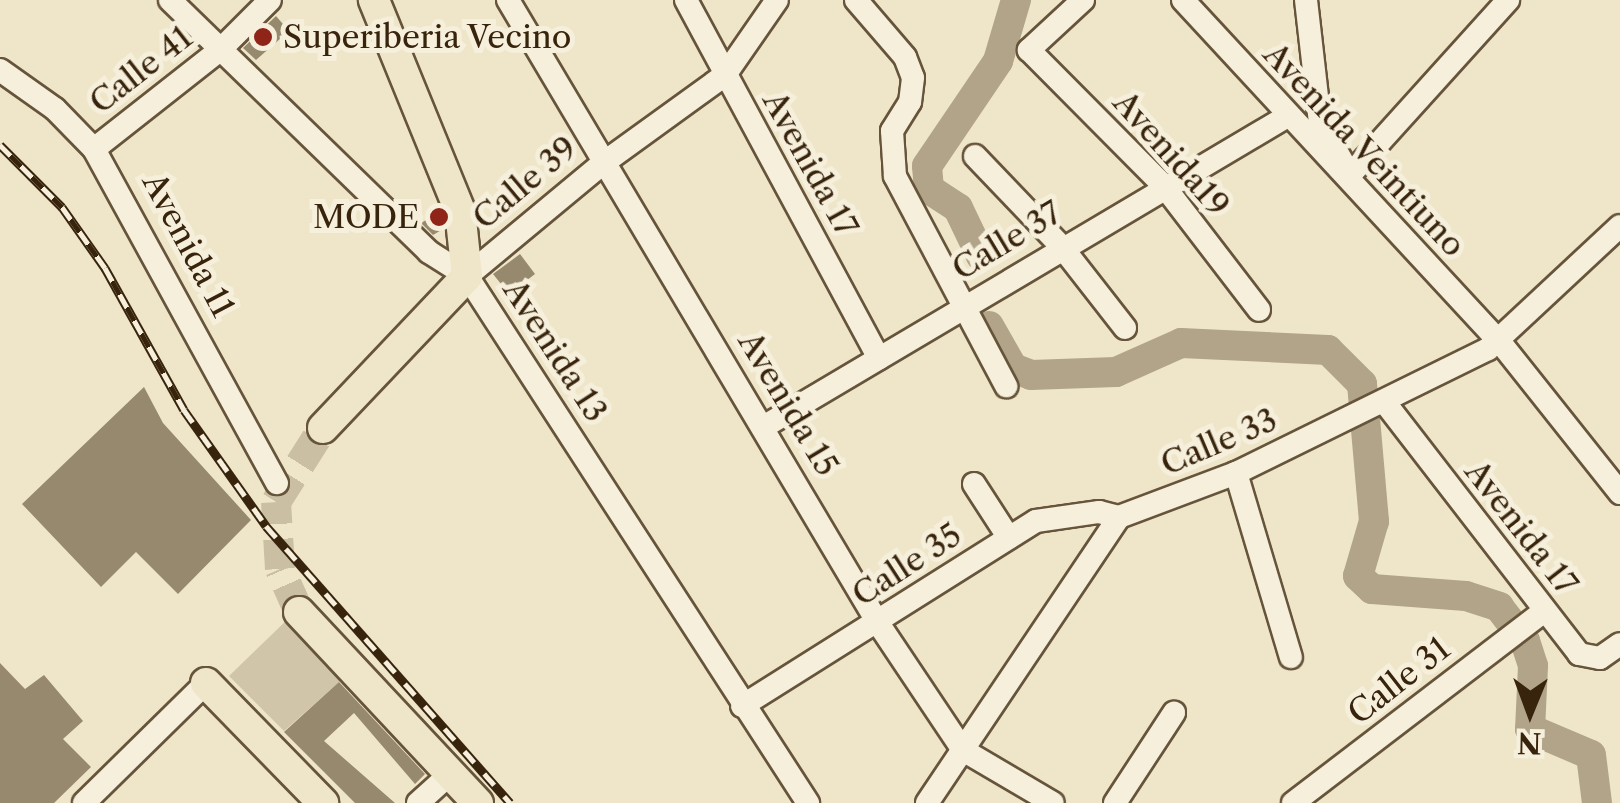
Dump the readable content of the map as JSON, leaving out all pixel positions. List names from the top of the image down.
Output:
{
  "streets": {
    "main road": ["Calle 39"],
    "street": [
      "Calle 41",
      "Avenida Veintiuno",
      "Avenida19",
      "Avenida 17",
      "Calle 37",
      "Avenida 11",
      "Avenida 13",
      "Avenida 15",
      "Calle 33",
      "Calle 35",
      "Calle 31"
    ]
  },
  "crossings": [
    ["Calle 41", "Avenida 11"],
    ["Calle 41", "Avenida 13"],
    ["Avenida Veintiuno", "Calle 37"],
    ["Avenida Veintiuno", "Calle 33"],
    ["Avenida19", "Calle 37"],
    ["Avenida 17", "Calle 39"],
    ["Avenida 17", "Calle 37"],
    ["Avenida 17", "Calle 33"],
    ["Avenida 17", "Calle 31"],
    ["Calle 39", "Avenida 13"],
    ["Calle 39", "Avenida 15"],
    ["Calle 37", "Avenida 15"],
    ["Avenida 13", "Calle 35"],
    ["Avenida 15", "Calle 35"],
    ["Calle 33", "Calle 35"]
  ],
  "places": ["Superiberia Vecino", "MODE"],
  "north": "bottom"
}
